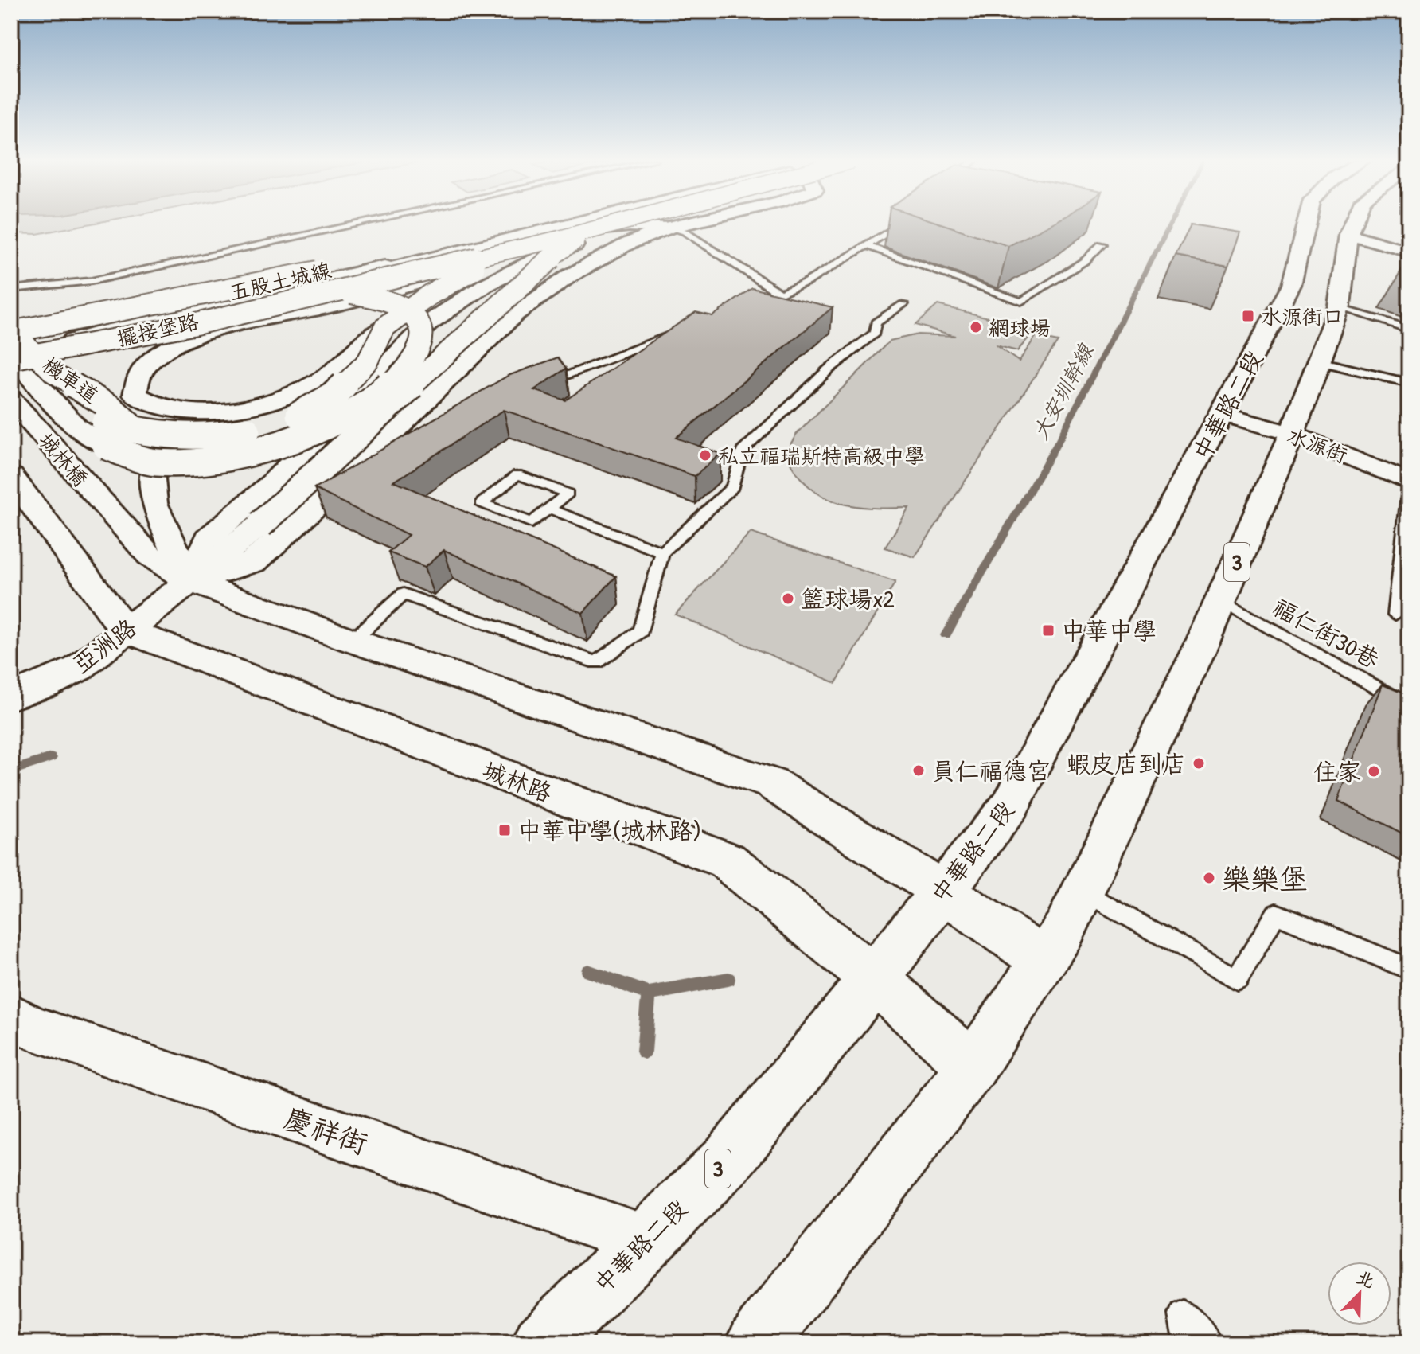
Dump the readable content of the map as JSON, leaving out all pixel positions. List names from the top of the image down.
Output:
{
  "streets": {
    "main road": [
      "五股土城線",
      "擺接堡路",
      "中華路二段",
      "城林橋",
      "3",
      "亞洲路",
      "城林路"
    ],
    "street": ["機車道", "水源街", "慶祥街"],
    "lane": ["福仁街30巷"]
  },
  "crossings": [
    ["五股土城線", "擺接堡路"],
    ["五股土城線", "機車道"],
    ["中華路二段", "水源街"],
    ["中華路二段", "城林路"],
    ["中華路二段", "慶祥街"],
    ["水源街", "3"],
    ["城林橋", "亞洲路"],
    ["3", "福仁街30巷"],
    ["3", "城林路"],
    ["亞洲路", "城林路"]
  ],
  "water": ["大安圳幹線"],
  "places": {
    "transit": ["水源街口", "中華中學", "中華中學(城林路)"],
    "other": [
      "網球場",
      "私立福瑞斯特高級中學",
      "籃球場x2",
      "蝦皮店到店",
      "員仁福德宮",
      "住家",
      "樂樂堡"
    ]
  },
  "north": "top right"
}
